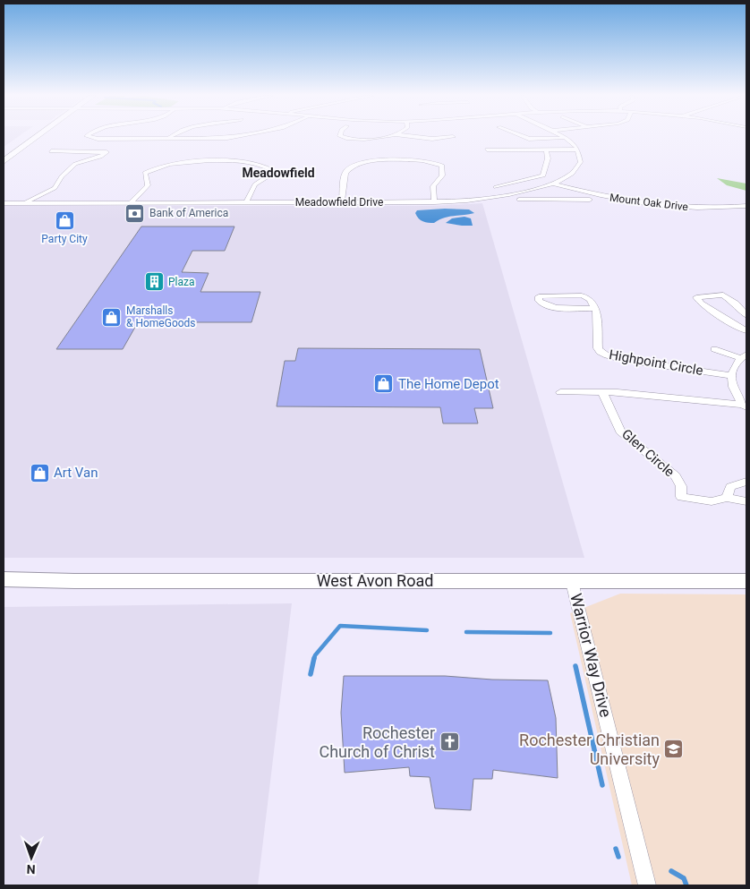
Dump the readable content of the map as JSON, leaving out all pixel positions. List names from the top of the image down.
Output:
{
  "streets": {
    "main road": ["West Avon Road"],
    "street": [
      "Meadowfield Drive",
      "Mount Oak Drive",
      "Highpoint Circle",
      "Glen Circle",
      "Warrior Way Drive"
    ]
  },
  "crossings": [
    ["Meadowfield Drive", "Mount Oak Drive"],
    ["West Avon Road", "Warrior Way Drive"]
  ],
  "districts": ["Meadowfield"],
  "places": {
    "bank": ["Bank of America"],
    "shop": [
      "Party City",
      "Marshalls & HomeGoods",
      "The Home Depot",
      "Art Van"
    ],
    "building": ["Plaza"],
    "church": ["Rochester Church of Christ"],
    "school or university": ["Rochester Christian University"]
  },
  "north": "bottom"
}
